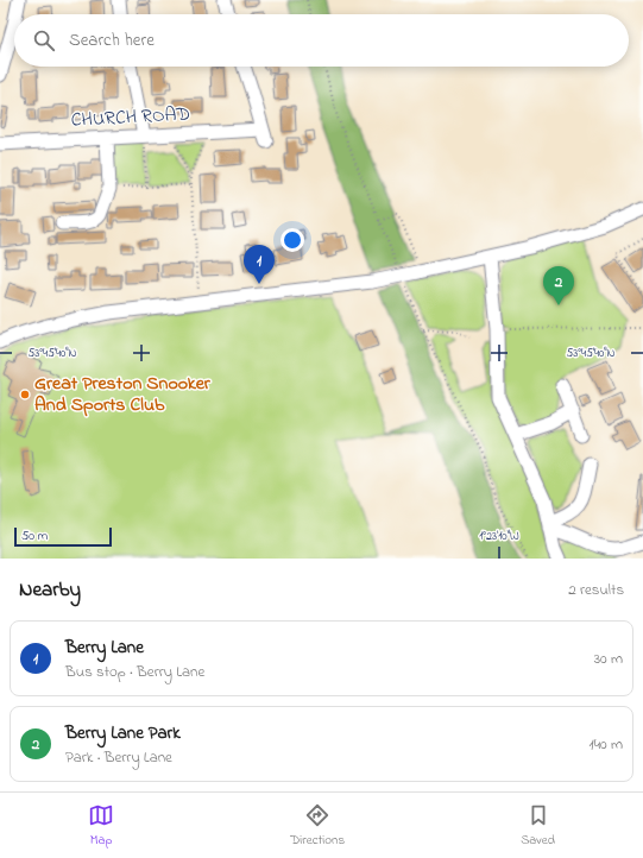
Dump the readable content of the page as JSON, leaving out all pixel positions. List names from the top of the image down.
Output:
{
  "streets": {
    "street": ["CHURCH ROAD"]
  },
  "places": ["Great Preston Snooker And Sports Club"],
  "scale_bar": "50 m",
  "page": {
    "search": "Search here",
    "pins": ["1", "2"],
    "scale": "50 m",
    "heading": ["Nearby", "2 results"],
    "list": [
      {
        "mark": "1",
        "name": "Berry Lane",
        "note": "Bus stop · Berry Lane",
        "value": "30 m"
      },
      {
        "mark": "2",
        "name": "Berry Lane Park",
        "note": "Park · Berry Lane",
        "value": "140 m"
      }
    ],
    "nav": ["Map", "Directions", "Saved"]
  },
  "coordinates": ["53°45'40\"N", "1°23'10\"W"]
}
